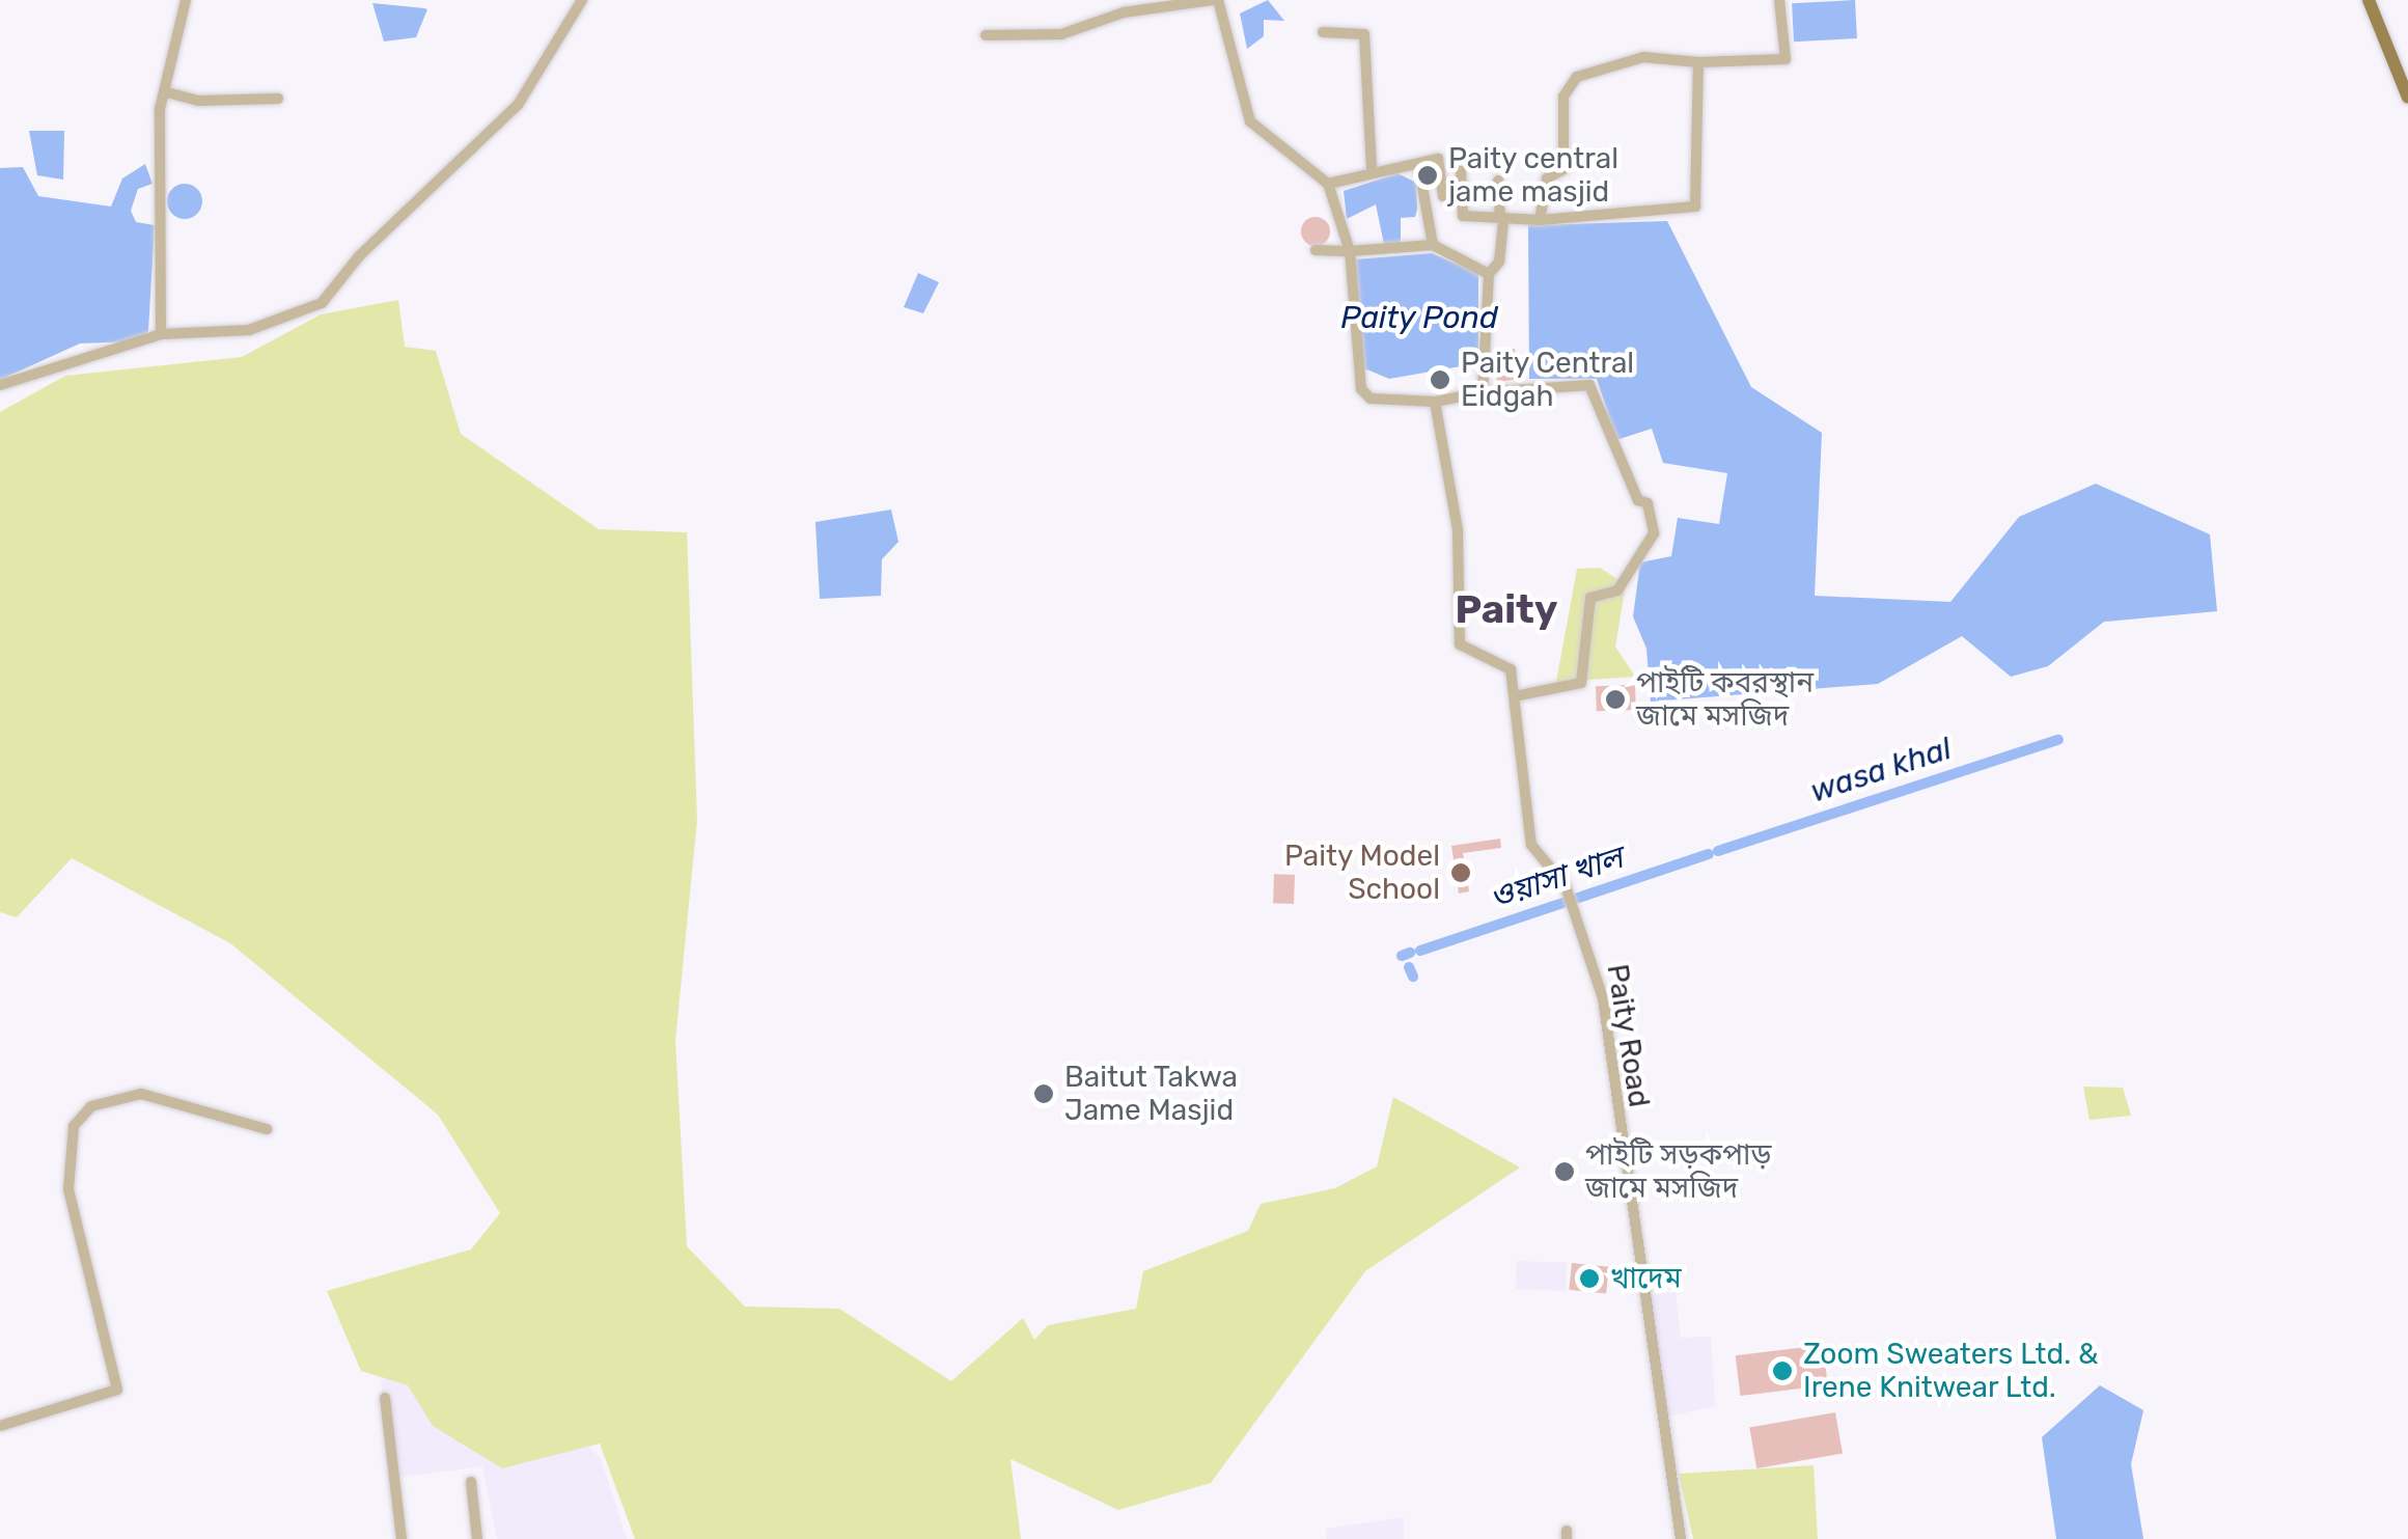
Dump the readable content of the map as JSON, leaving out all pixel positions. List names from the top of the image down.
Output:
{
  "streets": {
    "street": ["Paity Road"]
  },
  "districts": ["Paity"],
  "water": ["Paity Pond", "wasa khal", "ওয়াসা খাল"],
  "places": [
    "Paity central jame masjid",
    "Paity Central Eidgah",
    "পাইটি কবরস্থান জামে মসজিদ",
    "Paity Model School",
    "Baitut Takwa Jame Masjid",
    "পাইটি সড়কপাড় জামে মসজিদ",
    "খাদেম",
    "Zoom Sweaters Ltd. & Irene Knitwear Ltd."
  ]
}
